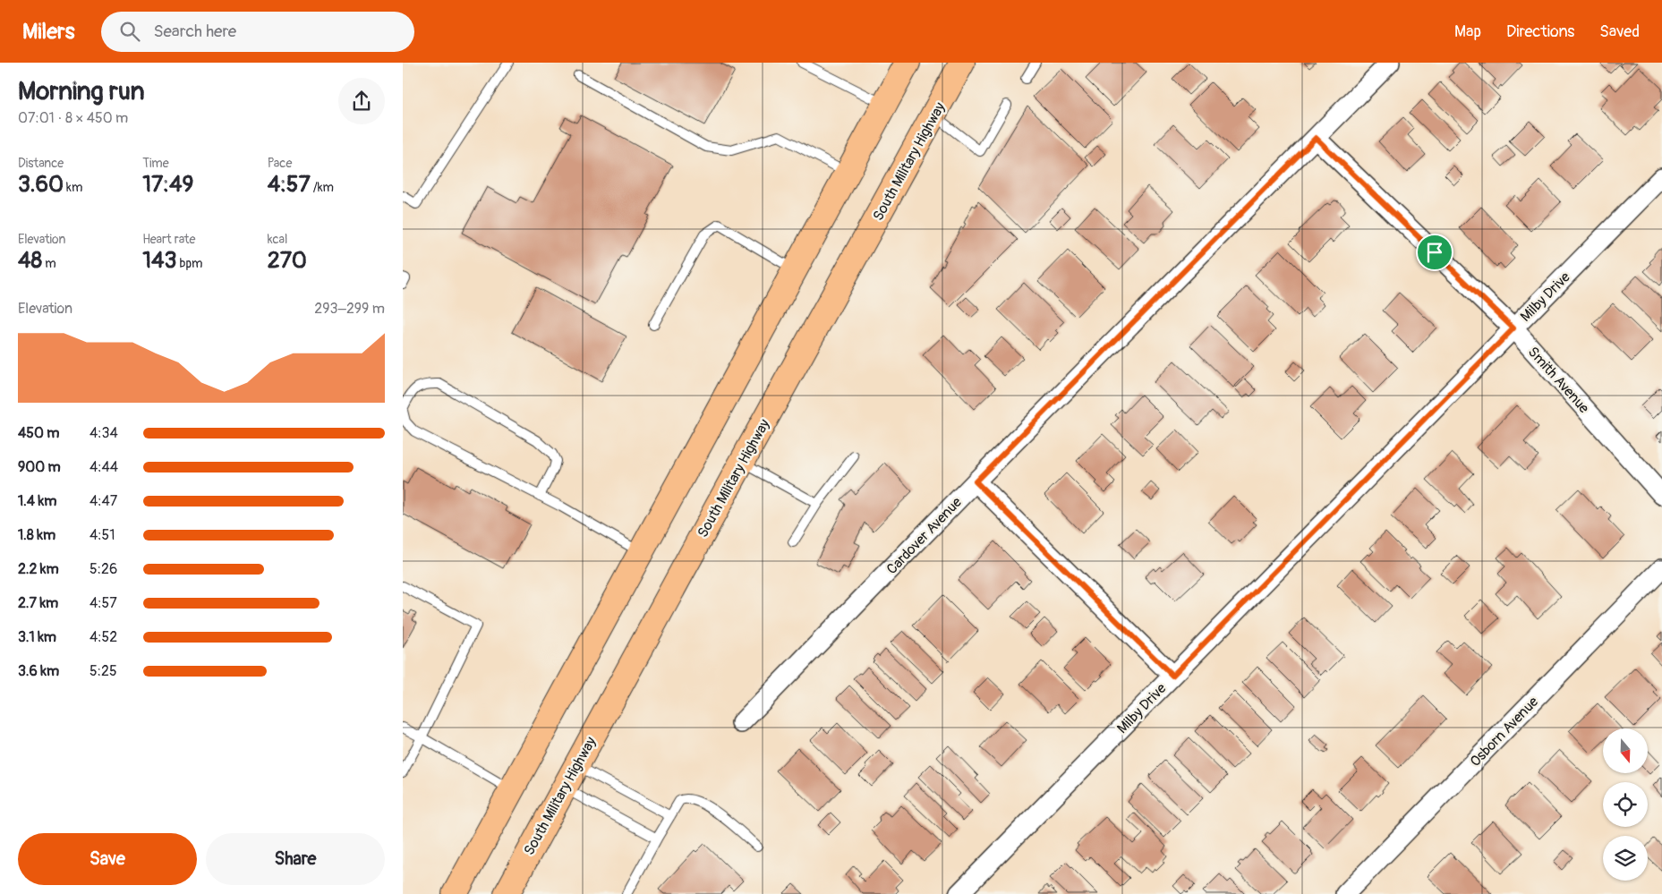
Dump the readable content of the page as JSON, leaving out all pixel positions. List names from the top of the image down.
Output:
{
  "streets": {
    "main road": ["South Military Highway"],
    "street": [
      "Milby Drive",
      "Smith Avenue",
      "Cardover Avenue",
      "Osborn Avenue"
    ]
  },
  "crossings": [
    ["Milby Drive", "Smith Avenue"],
    ["Smith Avenue", "Cardover Avenue"]
  ],
  "north": "bottom",
  "page": {
    "header": "Milers",
    "search": "Search here",
    "nav": ["Map", "Directions", "Saved"],
    "heading": ["Morning run", "07:01 · 8 × 450 m"],
    "stats": [
      ["Distance", "3.60 km"],
      ["Time", "17:49"],
      ["Pace", "4:57 /km"],
      ["Elevation", "48 m"],
      ["Heart rate", "143 bpm"],
      ["kcal", "270"]
    ],
    "chart": ["Elevation", "293–299 m"],
    "list": [
      {
        "name": "450 m",
        "note": "4:34"
      },
      {
        "name": "900 m",
        "note": "4:44"
      },
      {
        "name": "1.4 km",
        "note": "4:47"
      },
      {
        "name": "1.8 km",
        "note": "4:51"
      },
      {
        "name": "2.2 km",
        "note": "5:26"
      },
      {
        "name": "2.7 km",
        "note": "4:57"
      },
      {
        "name": "3.1 km",
        "note": "4:52"
      },
      {
        "name": "3.6 km",
        "note": "5:25"
      }
    ],
    "buttons": ["Save", "Share"]
  }
}
